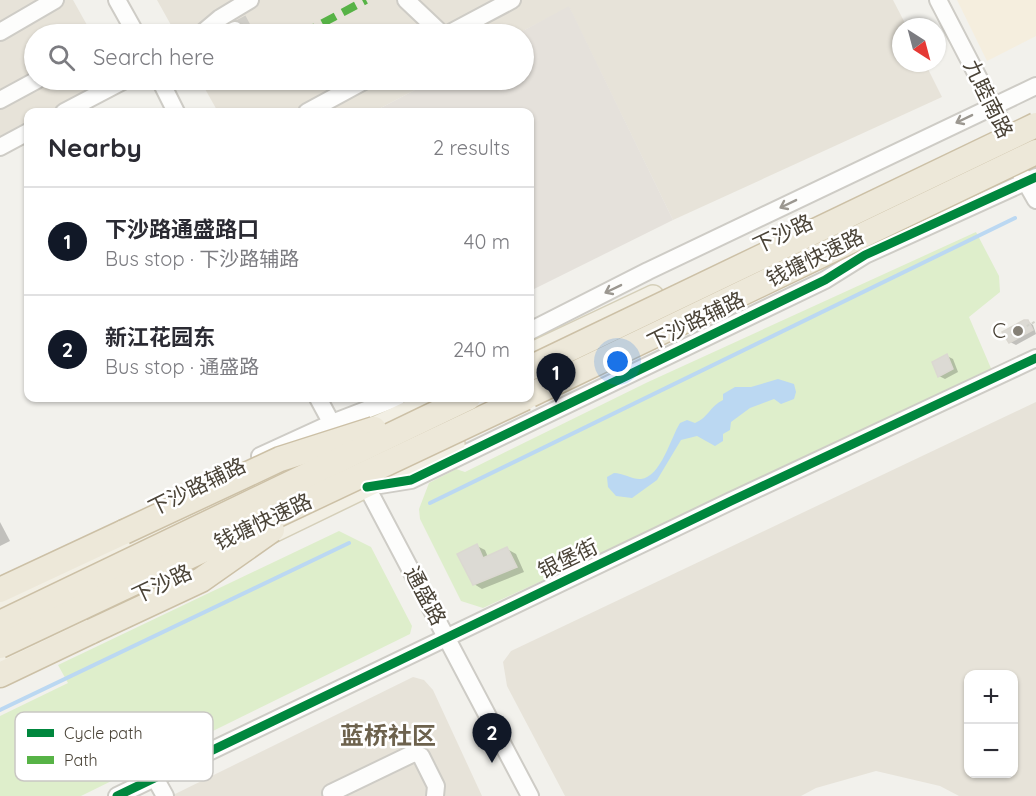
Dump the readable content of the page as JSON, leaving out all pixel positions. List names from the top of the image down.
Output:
{
  "streets": {
    "highway": ["钱塘快速路"],
    "main road": ["下沙路"],
    "street": [
      "九睦南路",
      "下沙路辅路",
      "银堡街",
      "通盛路"
    ]
  },
  "crossings": [
    ["九睦南路", "下沙路"],
    ["下沙路", "通盛路"],
    ["下沙路辅路", "通盛路"],
    ["银堡街", "通盛路"]
  ],
  "districts": ["蓝桥社区"],
  "places": ["C"],
  "legend": ["Cycle path", "Path"],
  "north": "bottom right",
  "page": {
    "search": "Search here",
    "heading": ["Nearby", "2 results"],
    "list": [
      {
        "mark": "1",
        "name": "下沙路通盛路口",
        "note": "Bus stop · 下沙路辅路",
        "value": "40 m"
      },
      {
        "mark": "2",
        "name": "新江花园东",
        "note": "Bus stop · 通盛路",
        "value": "240 m"
      }
    ],
    "pins": ["1", "2"],
    "map_buttons": ["+", "−"]
  }
}
